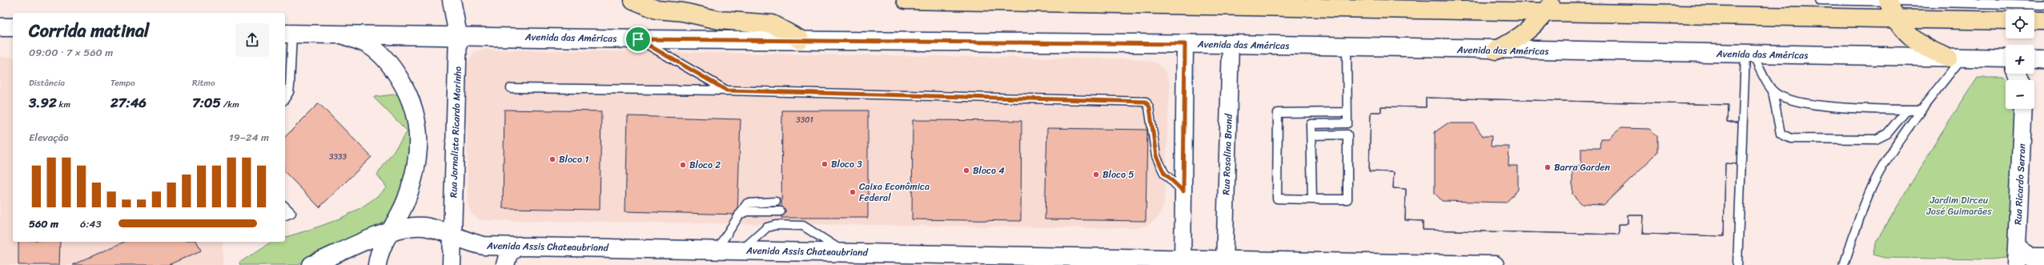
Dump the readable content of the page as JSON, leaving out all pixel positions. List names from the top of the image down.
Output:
{
  "streets": {
    "street": [
      "Avenida das Américas",
      "Rua Jornalista Ricardo Marinho",
      "Rua Rosalina Brand",
      "Rua Ricardo Serran",
      "Avenida Assis Chateaubriand"
    ]
  },
  "crossings": [
    ["Avenida das Américas", "Rua Jornalista Ricardo Marinho"],
    ["Avenida das Américas", "Rua Rosalina Brand"],
    ["Rua Jornalista Ricardo Marinho", "Avenida Assis Chateaubriand"],
    ["Rua Rosalina Brand", "Avenida Assis Chateaubriand"]
  ],
  "parks": ["Jardim Dirceu José Guimarães"],
  "places": [
    "Bloco 1",
    "Bloco 3",
    "Bloco 2",
    "Barra Garden",
    "Bloco 4",
    "Bloco 5",
    "Caixa Econômica Federal"
  ],
  "house_numbers": ["3301", "3333"],
  "page": {
    "map_buttons": ["+", "−"],
    "heading": ["Corrida matinal", "09:00 · 7 × 560 m"],
    "stats": [
      ["Distância", "3.92 km"],
      ["Tempo", "27:46"],
      ["Ritmo", "7:05 /km"]
    ],
    "chart": ["Elevação", "19–24 m"],
    "list": [
      {
        "name": "560 m",
        "note": "6:43"
      }
    ]
  }
}
